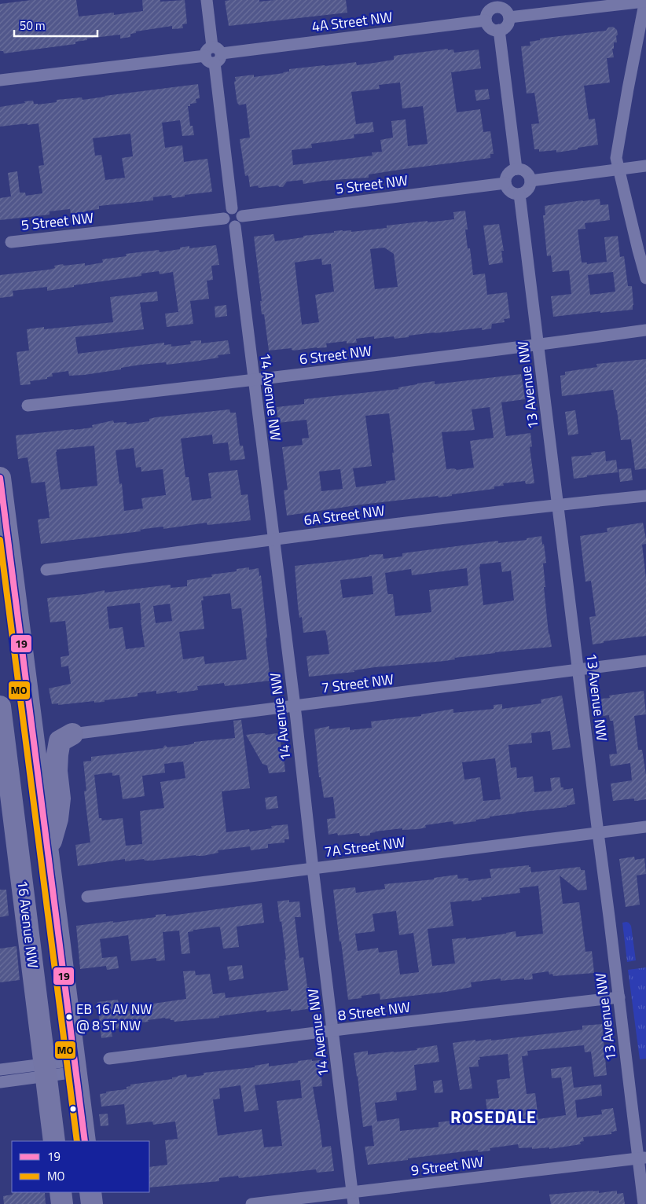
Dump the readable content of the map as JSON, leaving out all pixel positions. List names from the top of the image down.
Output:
{
  "streets": {
    "highway": ["16 Avenue NW"],
    "street": [
      "4A Street NW",
      "5 Street NW",
      "6 Street NW",
      "13 Avenue NW",
      "14 Avenue NW",
      "6A Street NW",
      "7 Street NW",
      "7A Street NW",
      "8 Street NW",
      "9 Street NW"
    ]
  },
  "crossings": [
    ["5 Street NW", "13 Avenue NW"],
    ["5 Street NW", "14 Avenue NW"],
    ["6 Street NW", "13 Avenue NW"],
    ["6 Street NW", "14 Avenue NW"],
    ["13 Avenue NW", "6A Street NW"],
    ["13 Avenue NW", "7 Street NW"],
    ["13 Avenue NW", "7A Street NW"],
    ["13 Avenue NW", "8 Street NW"],
    ["13 Avenue NW", "9 Street NW"],
    ["14 Avenue NW", "6A Street NW"],
    ["14 Avenue NW", "7 Street NW"],
    ["14 Avenue NW", "7A Street NW"],
    ["14 Avenue NW", "8 Street NW"],
    ["14 Avenue NW", "9 Street NW"]
  ],
  "districts": ["ROSEDALE"],
  "places": ["EB 16 AV NW @ 8 ST NW"],
  "lines": ["transit line 19", "transit line MO"],
  "legend": ["19", "MO"],
  "scale_bar": "50 m"
}
